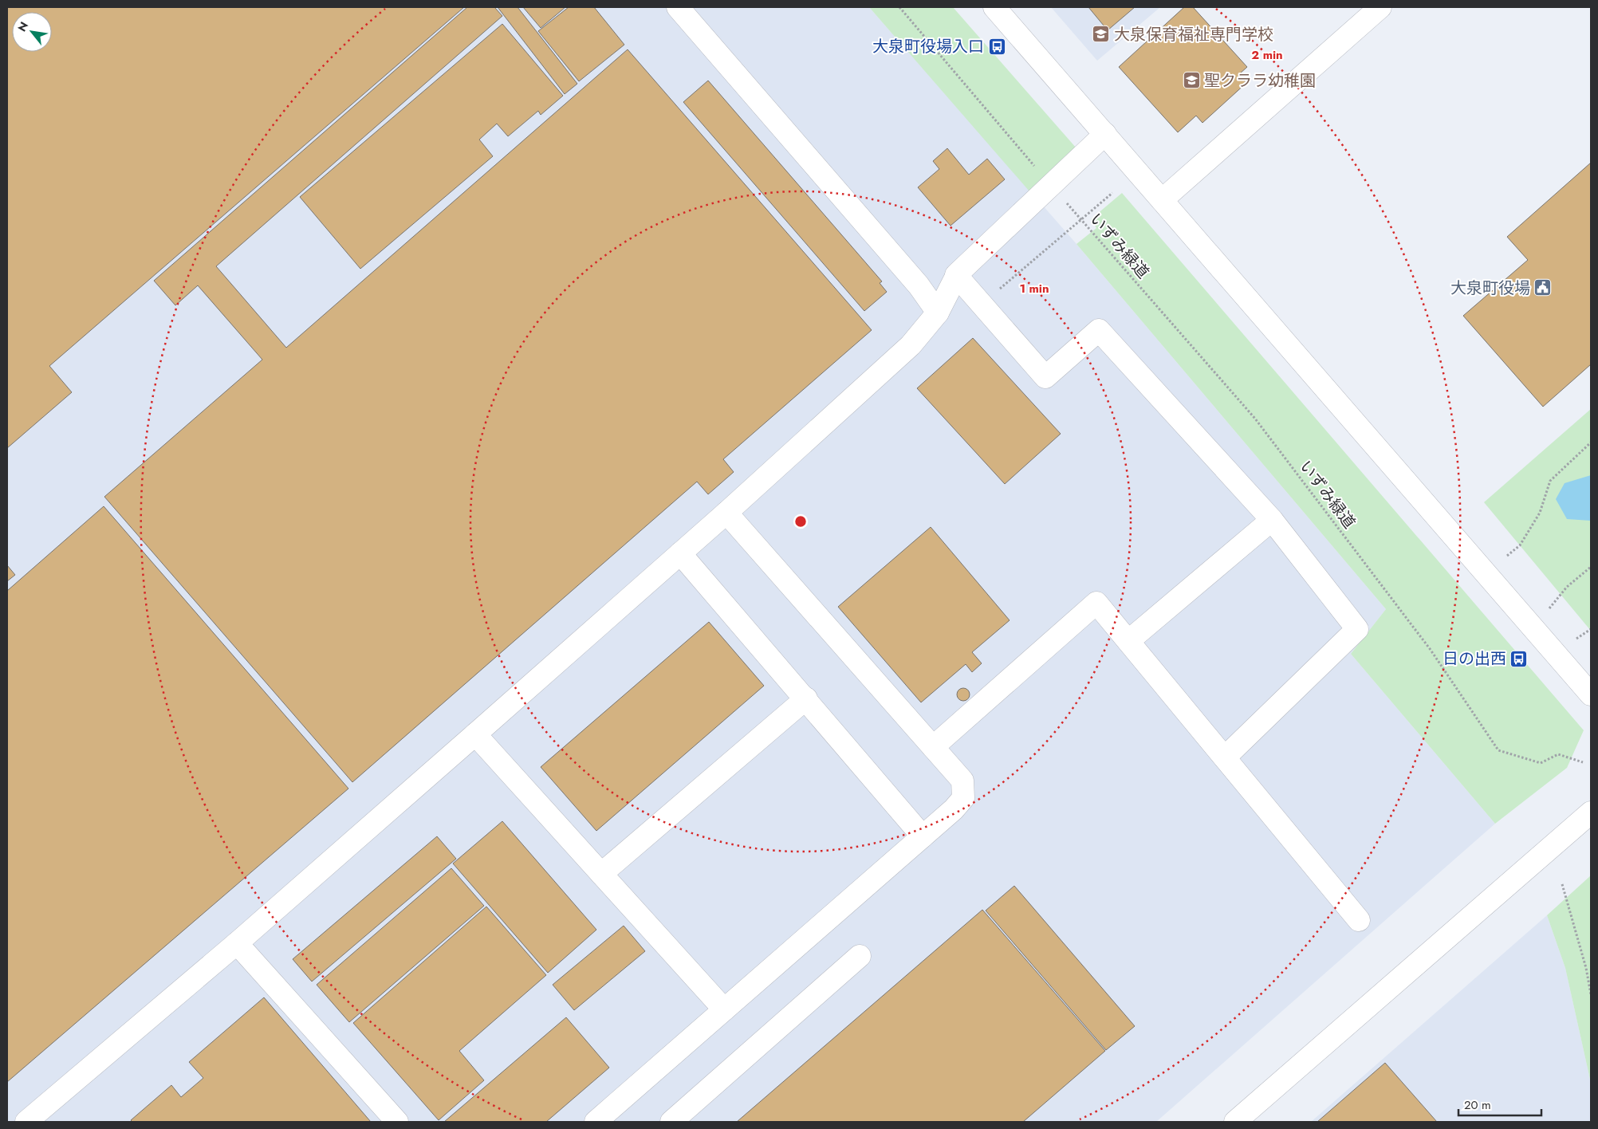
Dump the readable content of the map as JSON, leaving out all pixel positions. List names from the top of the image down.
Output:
{
  "streets": {
    "path": ["いずみ緑道"]
  },
  "places": {
    "school or university": ["大泉保育福祉専門学校", "聖クララ幼稚園"],
    "bus stop": ["大泉町役場入口", "日の出西"],
    "public building": ["大泉町役場"]
  },
  "scale_bar": "20 m",
  "north": "top left",
  "rings": ["2 min", "1 min"]
}
